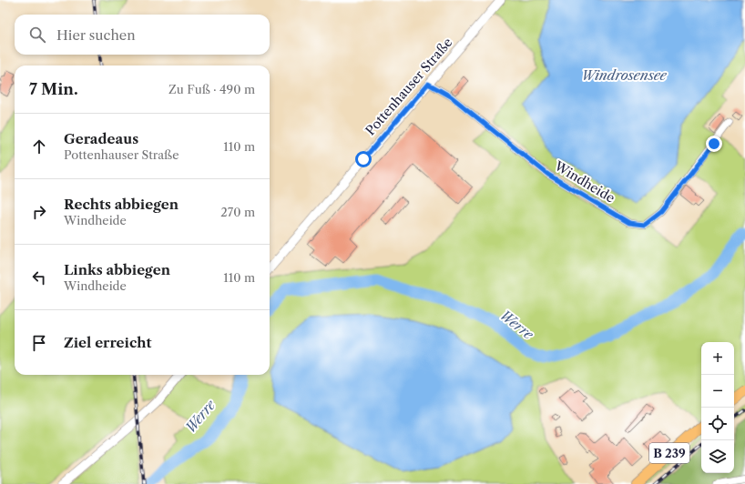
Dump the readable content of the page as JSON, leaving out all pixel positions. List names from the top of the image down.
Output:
{
  "streets": {
    "main road": ["B 239"],
    "street": ["Pottenhauser Straße", "Windheide"]
  },
  "crossings": [
    ["Pottenhauser Straße", "Windheide"]
  ],
  "water": ["Windrosensee", "Werre"],
  "page": {
    "search": "Hier suchen",
    "heading": ["7 Min.", "Zu Fuß · 490 m"],
    "list": [
      ["Geradeaus", "Pottenhauser Straße", "110 m"],
      ["Rechts abbiegen", "Windheide", "270 m"],
      ["Links abbiegen", "Windheide", "110 m"],
      "Ziel erreicht"
    ],
    "map_buttons": ["+", "−"]
  }
}
